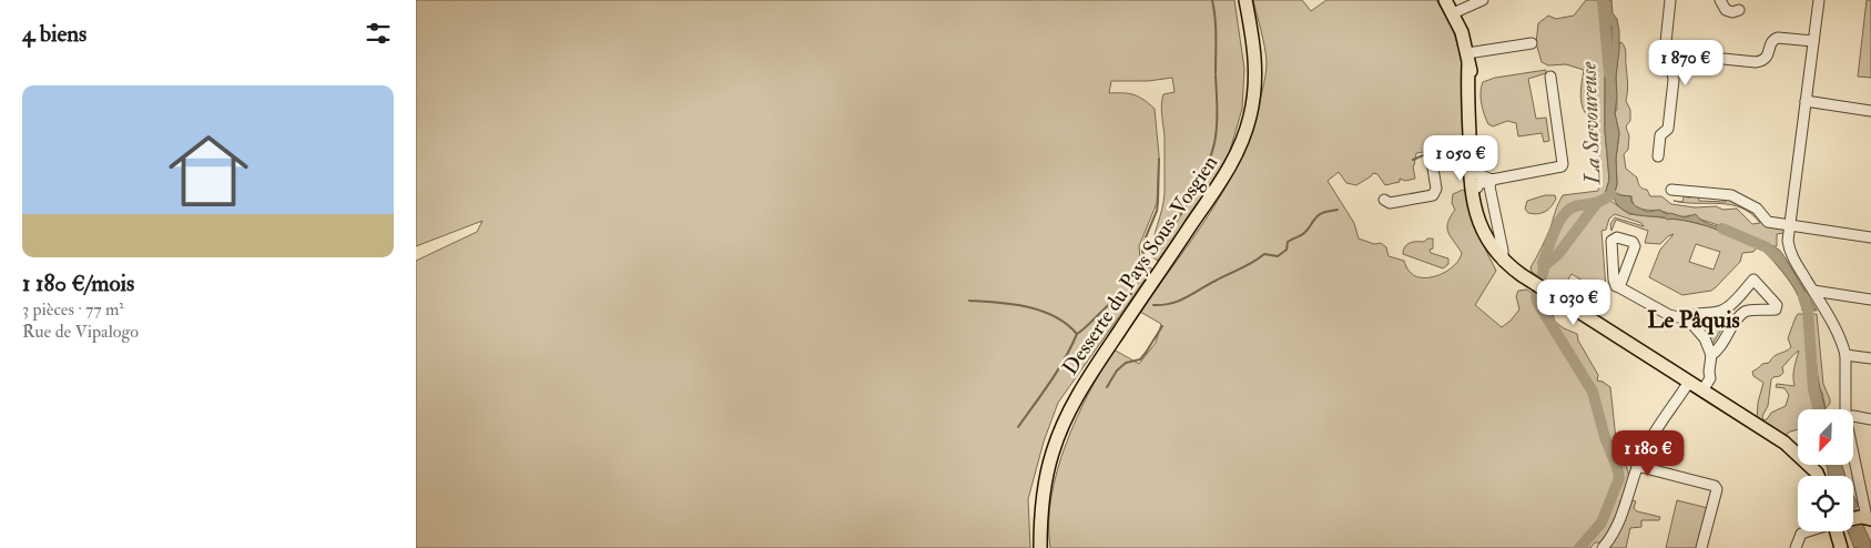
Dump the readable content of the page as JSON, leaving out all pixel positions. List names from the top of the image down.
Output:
{
  "streets": {
    "main road": ["Desserte du Pays Sous-Vosgien"]
  },
  "districts": ["Le Pâquis"],
  "water": ["La Savoureuse"],
  "north": "bottom left",
  "page": {
    "heading": "4 biens",
    "price": [
      "1 870 €",
      "1 050 €",
      "1 030 €",
      "1 180 €"
    ],
    "list": [
      {
        "name": "1 180 €/mois",
        "note": "3 pièces · 77 m² · Rue de Vipalogo"
      }
    ]
  }
}
